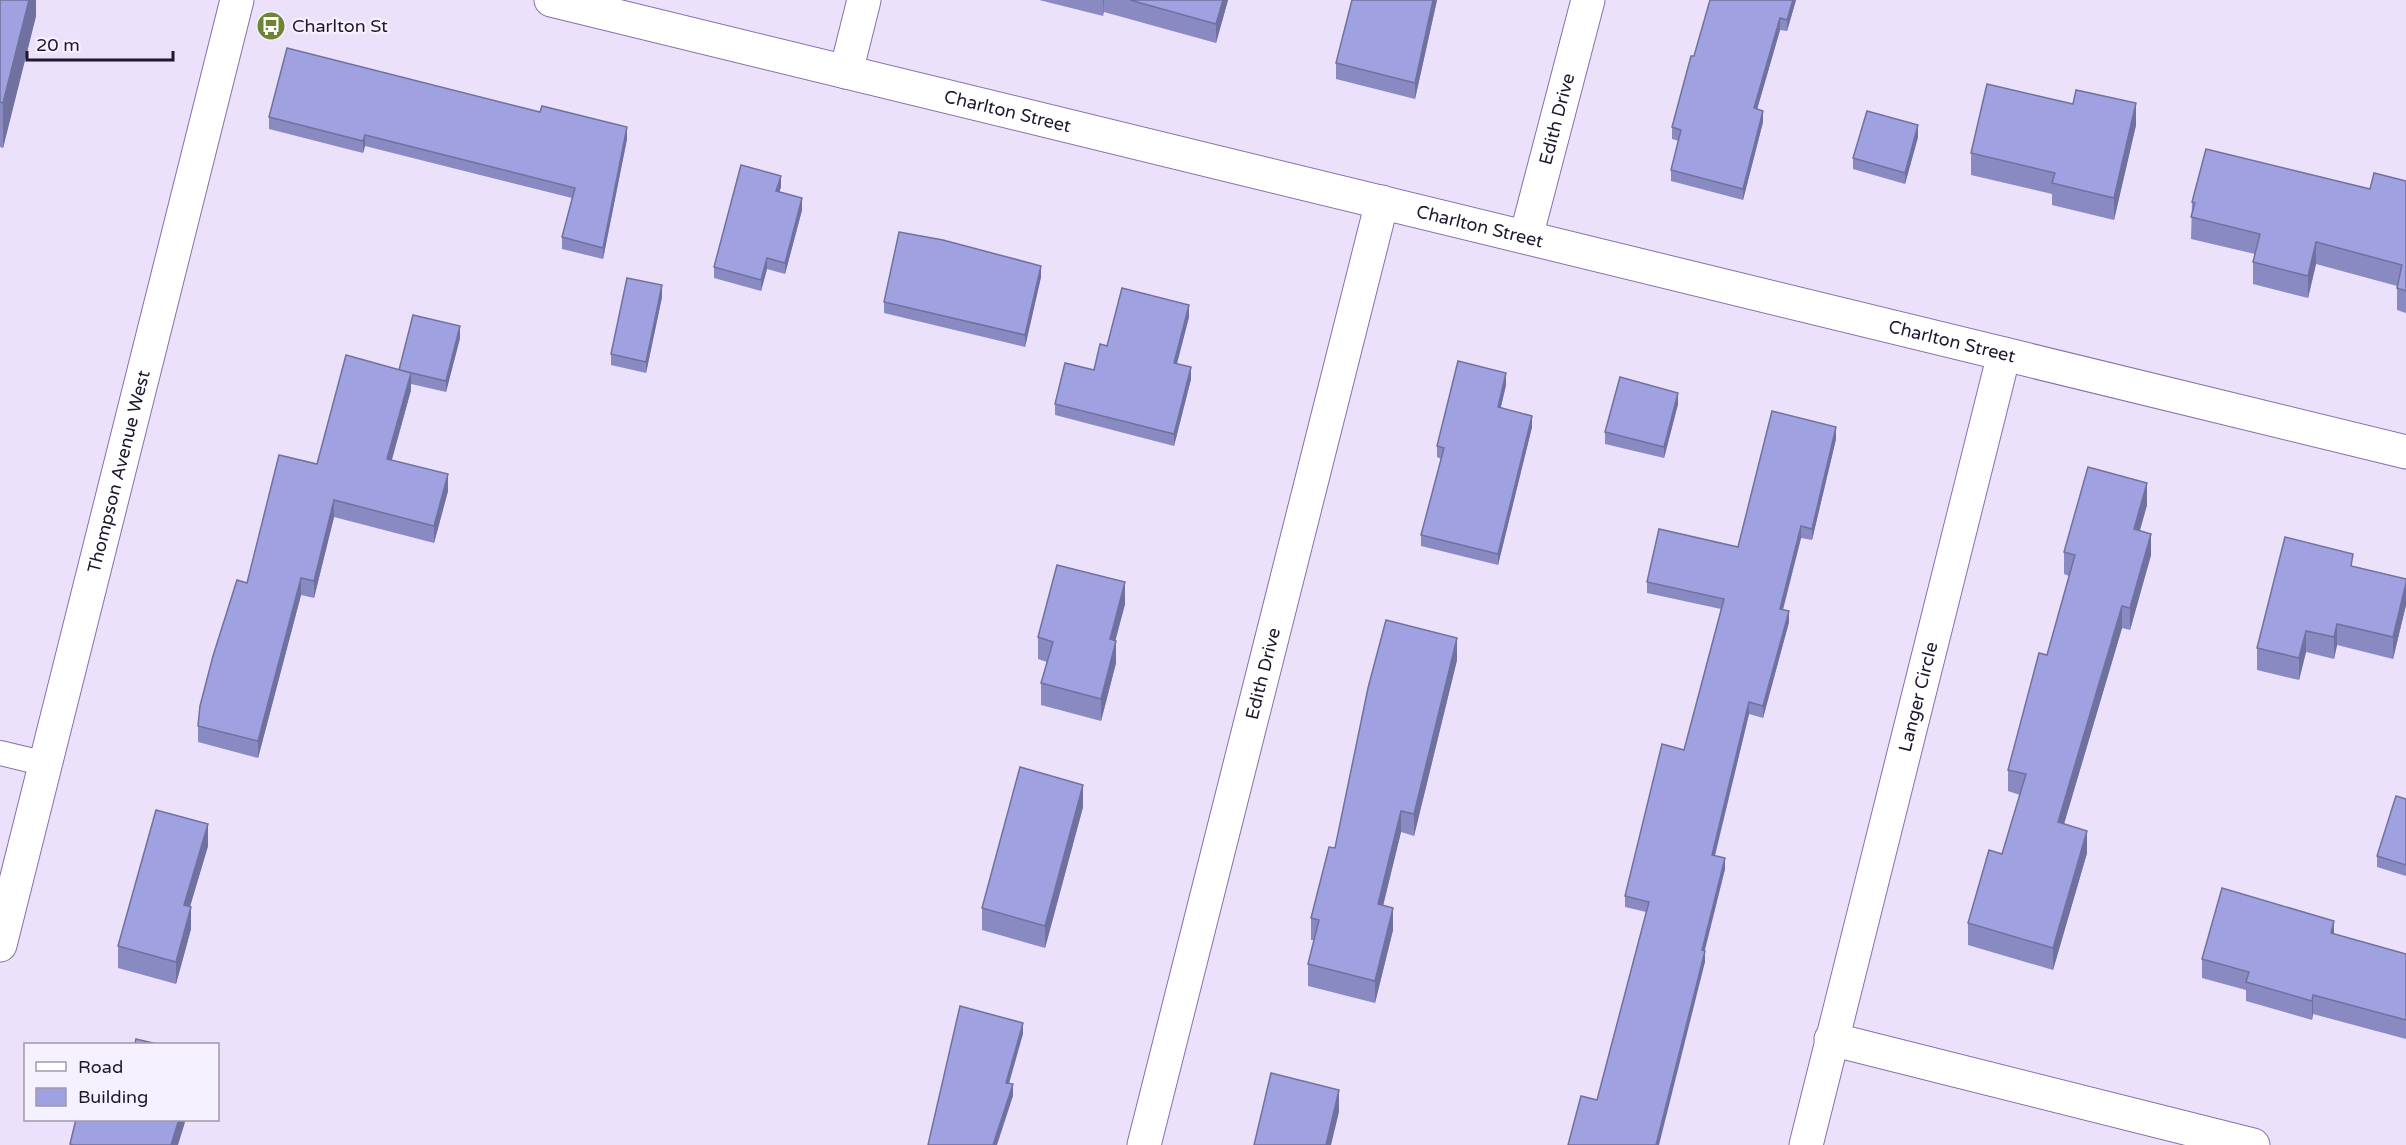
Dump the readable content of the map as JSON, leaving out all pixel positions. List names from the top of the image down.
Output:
{
  "streets": {
    "street": [
      "Charlton Street",
      "Edith Drive",
      "Thompson Avenue West",
      "Langer Circle"
    ]
  },
  "crossings": [
    ["Charlton Street", "Edith Drive"],
    ["Charlton Street", "Langer Circle"]
  ],
  "places": {
    "bus stop": ["Charlton St"]
  },
  "legend": ["Road", "Building"],
  "scale_bar": "20 m"
}
